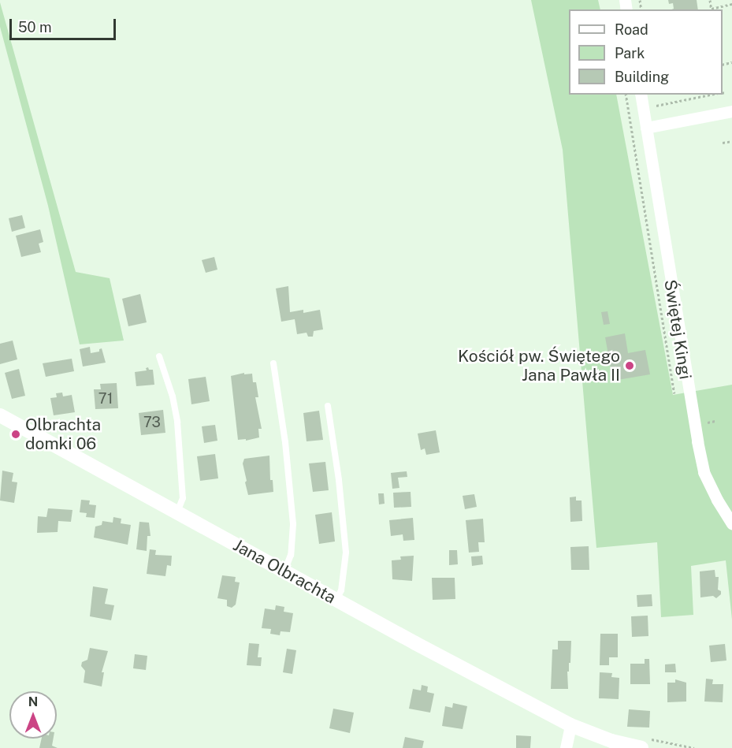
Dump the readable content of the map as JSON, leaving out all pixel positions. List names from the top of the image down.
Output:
{
  "streets": {
    "street": ["Świętej Kingi", "Jana Olbrachta"]
  },
  "places": ["Kościół pw. Świętego Jana Pawła II", "Olbrachta domki 06"],
  "house_numbers": ["71", "73"],
  "legend": ["Road", "Park", "Building"],
  "scale_bar": "50 m",
  "north": "top"
}
